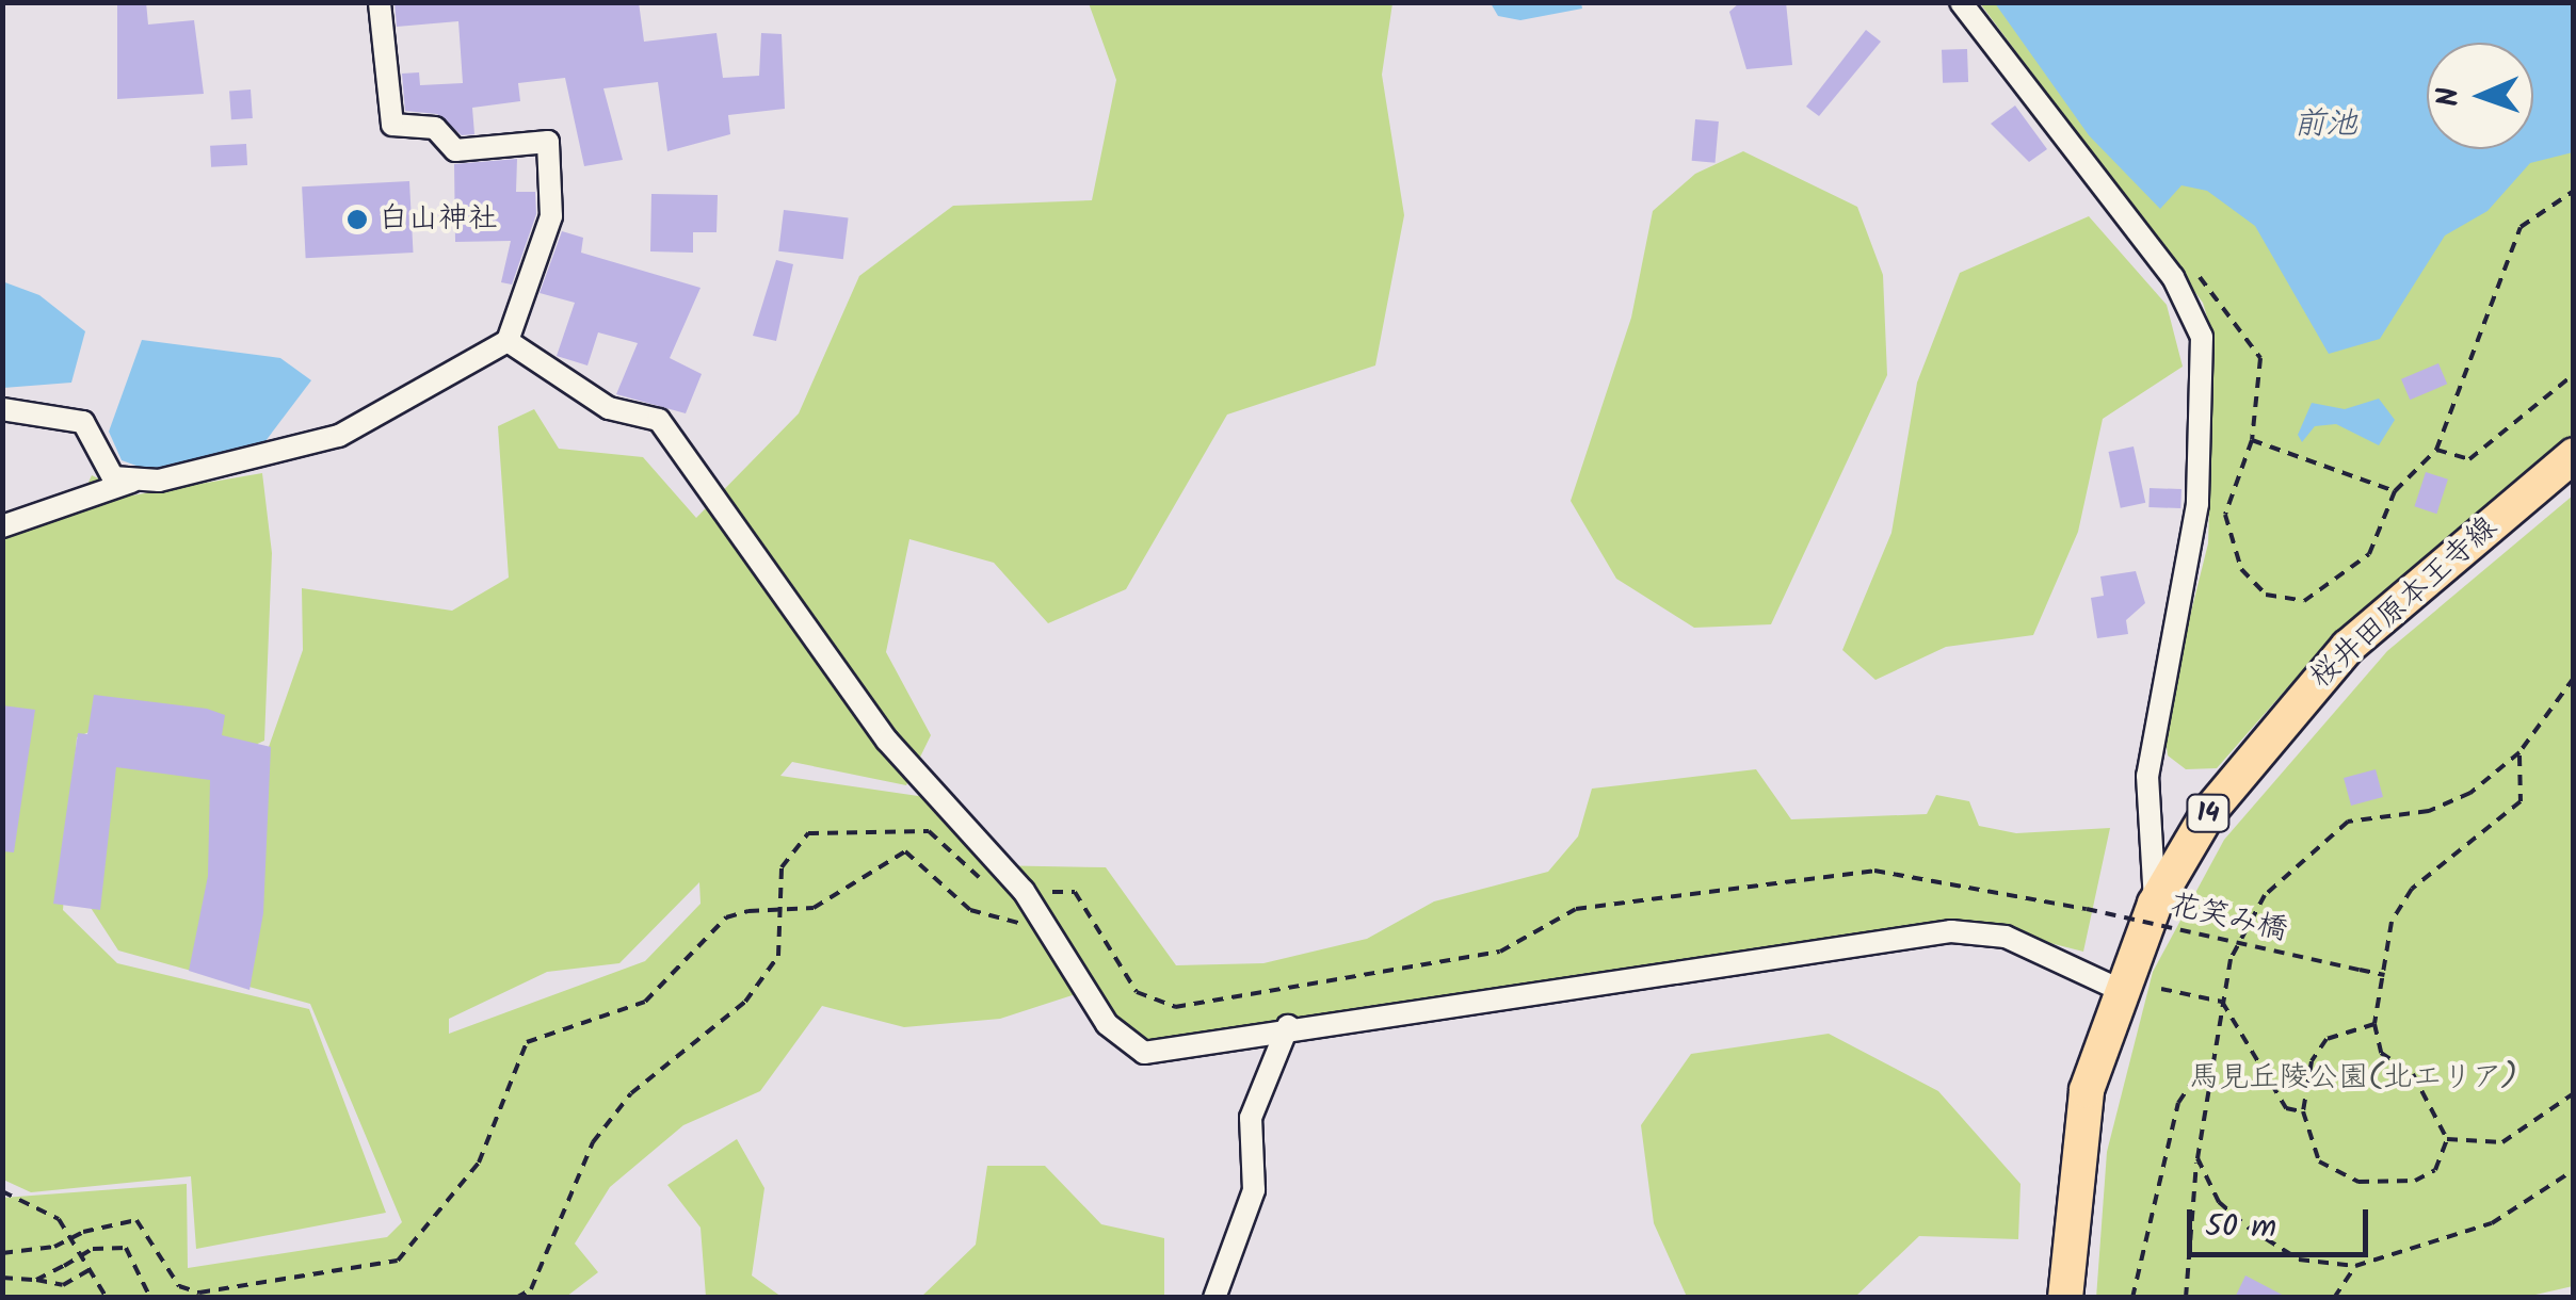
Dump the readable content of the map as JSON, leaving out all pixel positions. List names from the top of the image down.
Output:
{
  "streets": {
    "main road": ["桜井田原本王寺線", "14"],
    "path": ["花笑み橋"]
  },
  "water": ["前池"],
  "parks": ["馬見丘陵公園(北エリア)"],
  "places": ["白山神社"],
  "scale_bar": "50 m",
  "north": "left"
}
